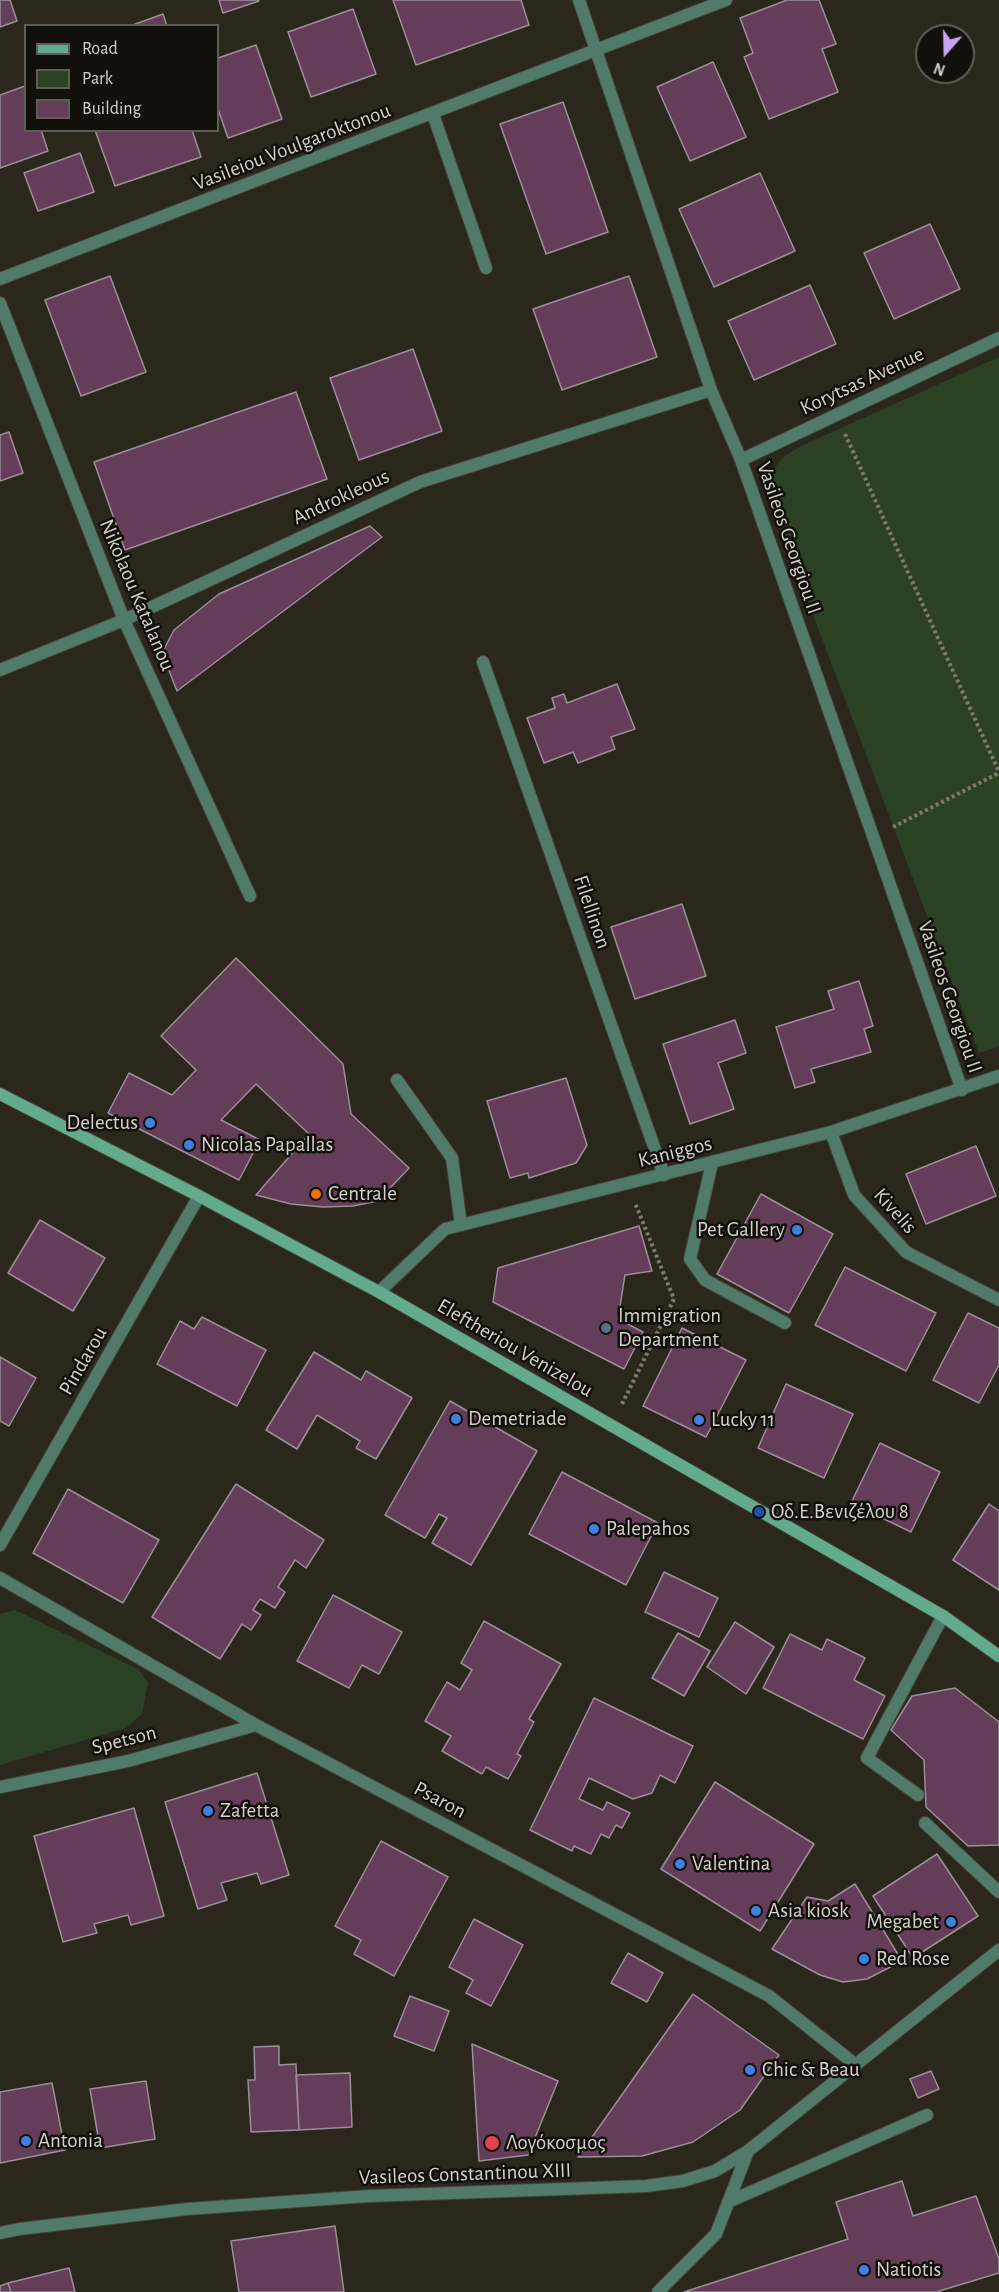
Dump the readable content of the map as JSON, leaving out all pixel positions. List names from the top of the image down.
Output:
{
  "streets": {
    "main road": ["Eleftheriou Venizelou"],
    "street": [
      "Vasileiou Voulgaroktonou",
      "Korytsas Avenue",
      "Androkleous",
      "Vasileos Georgiou II",
      "Nikolaou Katalanou",
      "Filellinon",
      "Kaniggos",
      "Kivelis",
      "Pindarou",
      "Spetson",
      "Psaron",
      "Vasileos Constantinou XIII"
    ]
  },
  "crossings": [
    ["Vasileiou Voulgaroktonou", "Vasileos Georgiou II"],
    ["Korytsas Avenue", "Vasileos Georgiou II"],
    ["Androkleous", "Vasileos Georgiou II"],
    ["Androkleous", "Nikolaou Katalanou"],
    ["Vasileos Georgiou II", "Kaniggos"],
    ["Filellinon", "Kaniggos"],
    ["Kaniggos", "Kivelis"],
    ["Kaniggos", "Eleftheriou Venizelou"],
    ["Eleftheriou Venizelou", "Pindarou"],
    ["Spetson", "Psaron"],
    ["Psaron", "Vasileos Constantinou XIII"]
  ],
  "places": [
    "Delectus",
    "Nicolas Papallas",
    "Centrale",
    "Pet Gallery",
    "Immigration Department",
    "Demetriade",
    "Lucky 11",
    "Οδ.Ε.Βενιζέλου 8",
    "Palepahos",
    "Zafetta",
    "Valentina",
    "Asia kiosk",
    "Megabet",
    "Red Rose",
    "Chic & Beau",
    "Antonia",
    "Λογόκοσμος",
    "Natiotis"
  ],
  "legend": ["Road", "Park", "Building"],
  "north": "bottom"
}
